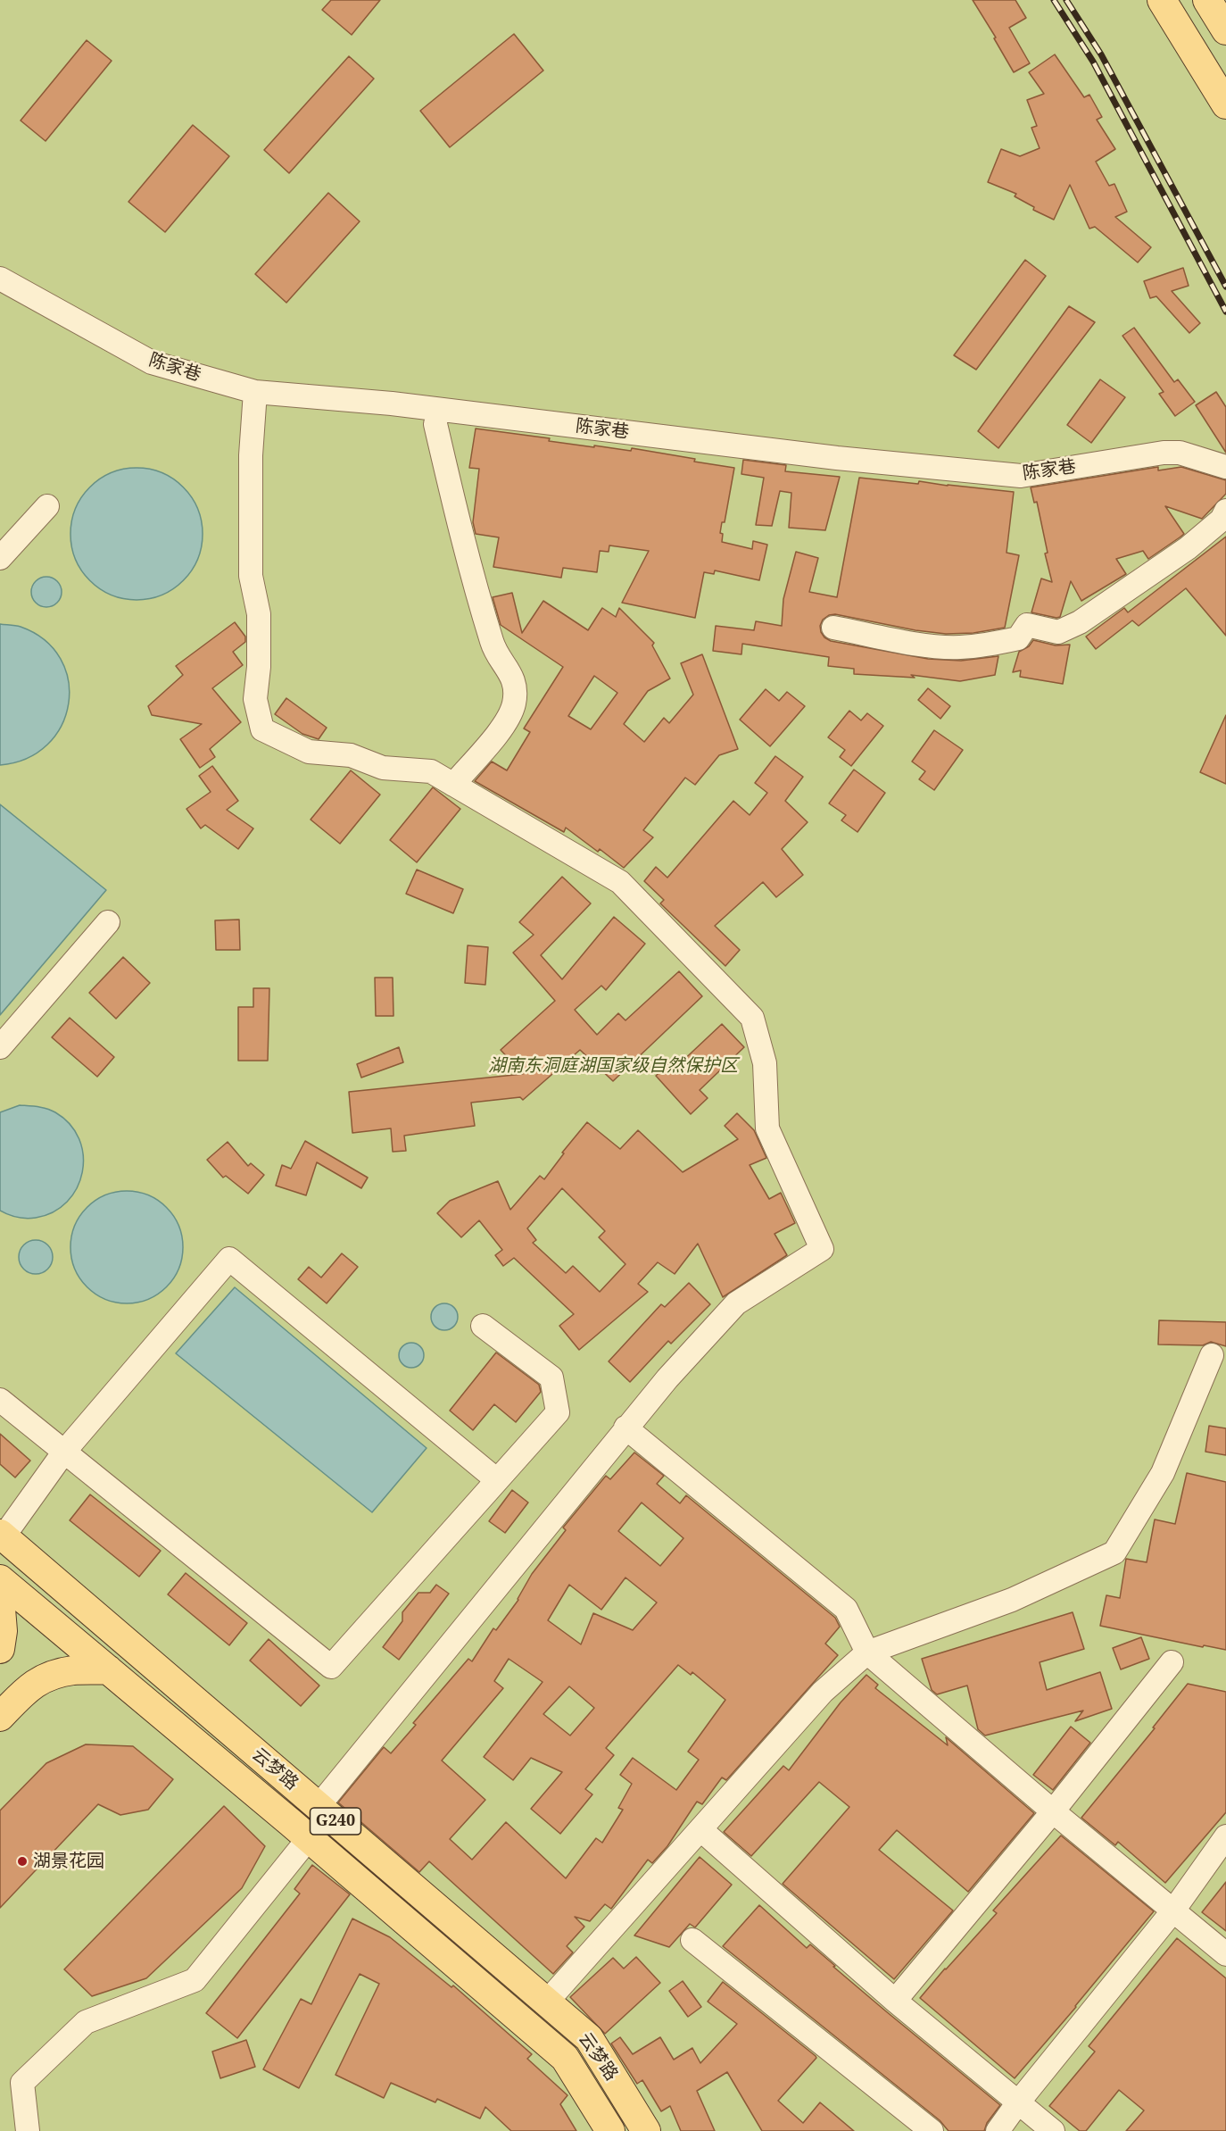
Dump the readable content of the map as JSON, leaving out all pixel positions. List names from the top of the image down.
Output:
{
  "streets": {
    "main road": ["云梦路", "G240"],
    "street": ["陈家巷"]
  },
  "parks": ["湖南东洞庭湖国家级自然保护区"],
  "places": ["湖景花园"]
}
